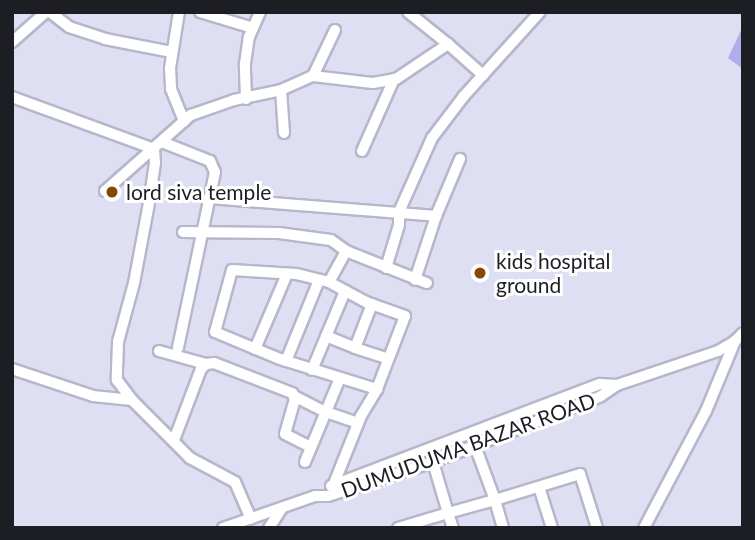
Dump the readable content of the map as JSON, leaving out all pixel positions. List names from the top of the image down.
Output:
{
  "streets": {
    "street": ["DUMUDUMA BAZAR ROAD"]
  },
  "places": ["lord siva temple", "kids hospital ground"]
}
